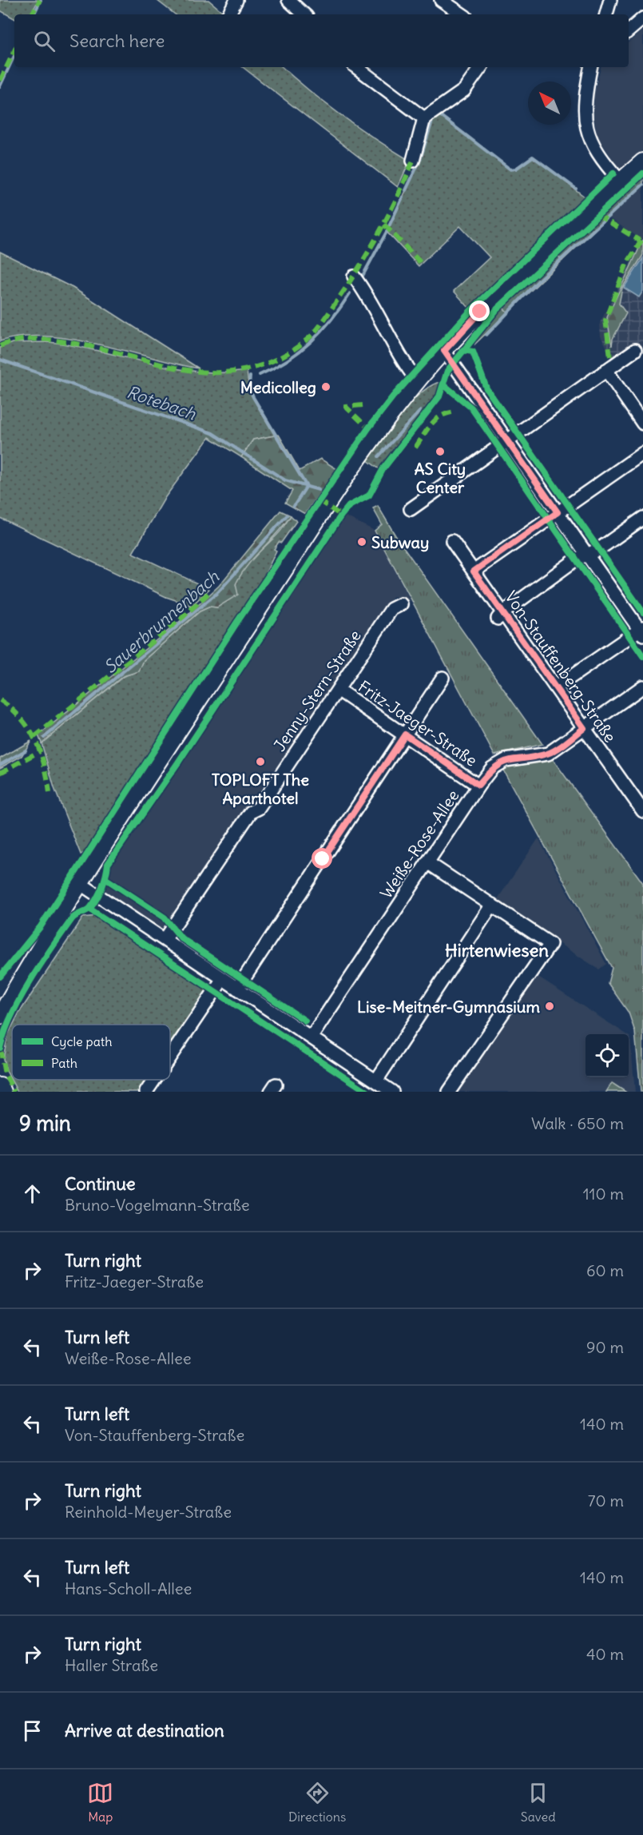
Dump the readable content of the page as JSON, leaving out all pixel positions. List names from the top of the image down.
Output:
{
  "streets": {
    "street": [
      "Von-Stauffenberg-Straße",
      "Jenny-Stern-Straße",
      "Fritz-Jaeger-Straße",
      "Weiße-Rose-Allee"
    ]
  },
  "crossings": [
    ["Von-Stauffenberg-Straße", "Weiße-Rose-Allee"],
    ["Jenny-Stern-Straße", "Fritz-Jaeger-Straße"],
    ["Fritz-Jaeger-Straße", "Weiße-Rose-Allee"]
  ],
  "districts": ["Hirtenwiesen"],
  "water": ["Rotebach", "Sauerbrunnenbach"],
  "places": [
    "Medicolleg",
    "AS City Center",
    "Subway",
    "TOPLOFT The Aparthotel",
    "Lise-Meitner-Gymnasium"
  ],
  "legend": ["Cycle path", "Path"],
  "north": "top left",
  "page": {
    "search": "Search here",
    "heading": ["9 min", "Walk · 650 m"],
    "list": [
      ["Continue", "Bruno-Vogelmann-Straße", "110 m"],
      ["Turn right", "Fritz-Jaeger-Straße", "60 m"],
      ["Turn left", "Weiße-Rose-Allee", "90 m"],
      ["Turn left", "Von-Stauffenberg-Straße", "140 m"],
      ["Turn right", "Reinhold-Meyer-Straße", "70 m"],
      ["Turn left", "Hans-Scholl-Allee", "140 m"],
      ["Turn right", "Haller Straße", "40 m"],
      "Arrive at destination"
    ],
    "nav": ["Map", "Directions", "Saved"]
  }
}
